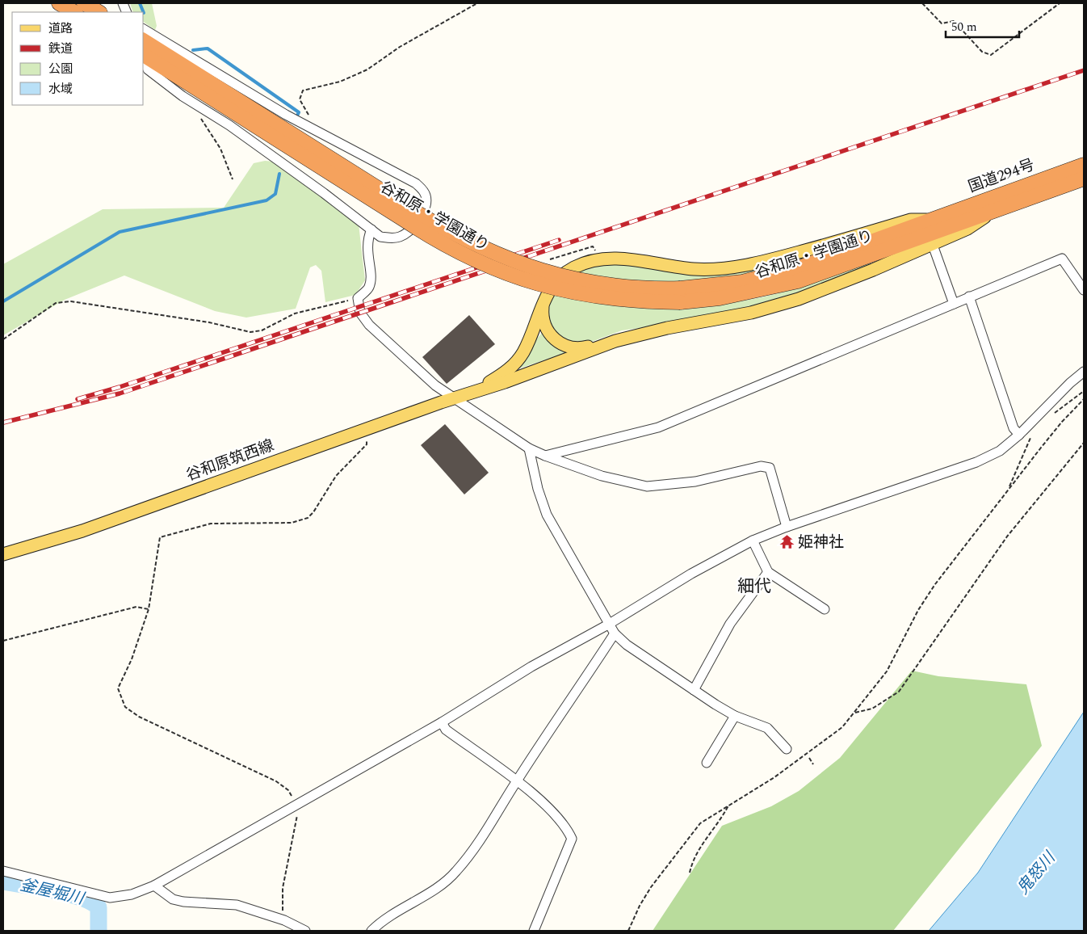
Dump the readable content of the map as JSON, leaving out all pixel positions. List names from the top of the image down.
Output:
{
  "streets": {
    "highway": ["国道294号", "谷和原・学園通り"],
    "main road": ["谷和原筑西線"]
  },
  "crossings": [
    ["国道294号", "谷和原・学園通り"]
  ],
  "districts": ["細代"],
  "water": ["鬼怒川", "釜屋堀川"],
  "places": {
    "temple": ["姫神社"]
  },
  "legend": [
    "道路",
    "鉄道",
    "公園",
    "水域"
  ],
  "scale_bar": "50 m"
}
